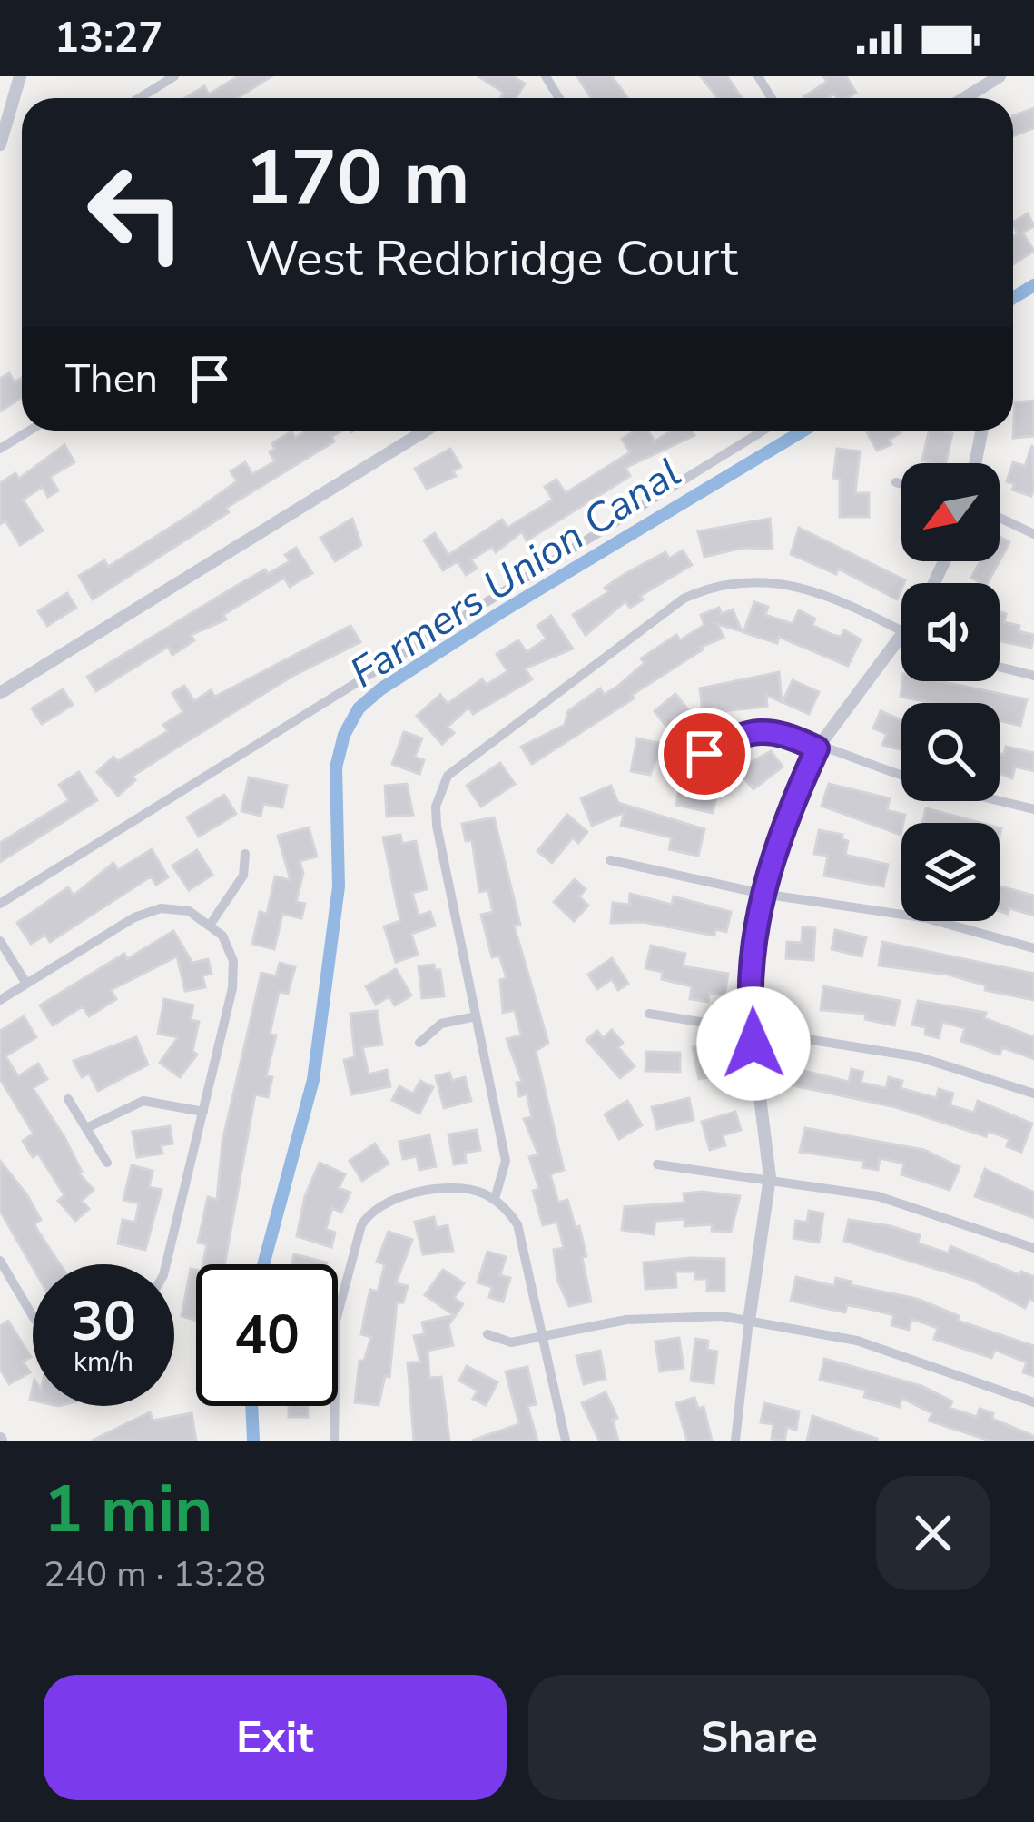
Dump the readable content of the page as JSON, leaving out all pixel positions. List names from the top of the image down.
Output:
{
  "water": ["Farmers Union Canal"],
  "north": "bottom left",
  "page": {
    "status": "13:27",
    "turn": ["170 m", "West Redbridge Court"],
    "then": "Then",
    "speed": "30 km/h",
    "limit": "40",
    "heading": ["1 min", "240 m · 13:28"],
    "buttons": ["Exit", "Share"]
  }
}
